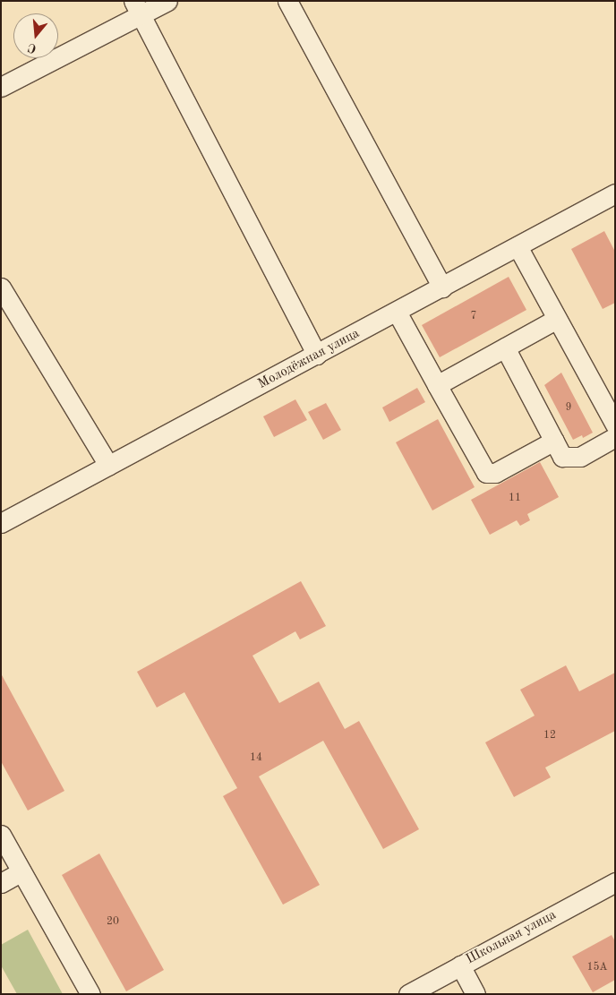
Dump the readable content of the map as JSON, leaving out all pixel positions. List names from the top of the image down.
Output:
{
  "streets": {
    "street": ["Молодёжная улица", "Школьная улица"]
  },
  "house_numbers": [
    "7",
    "9",
    "11",
    "12",
    "14",
    "20",
    "15А"
  ],
  "north": "bottom"
}
